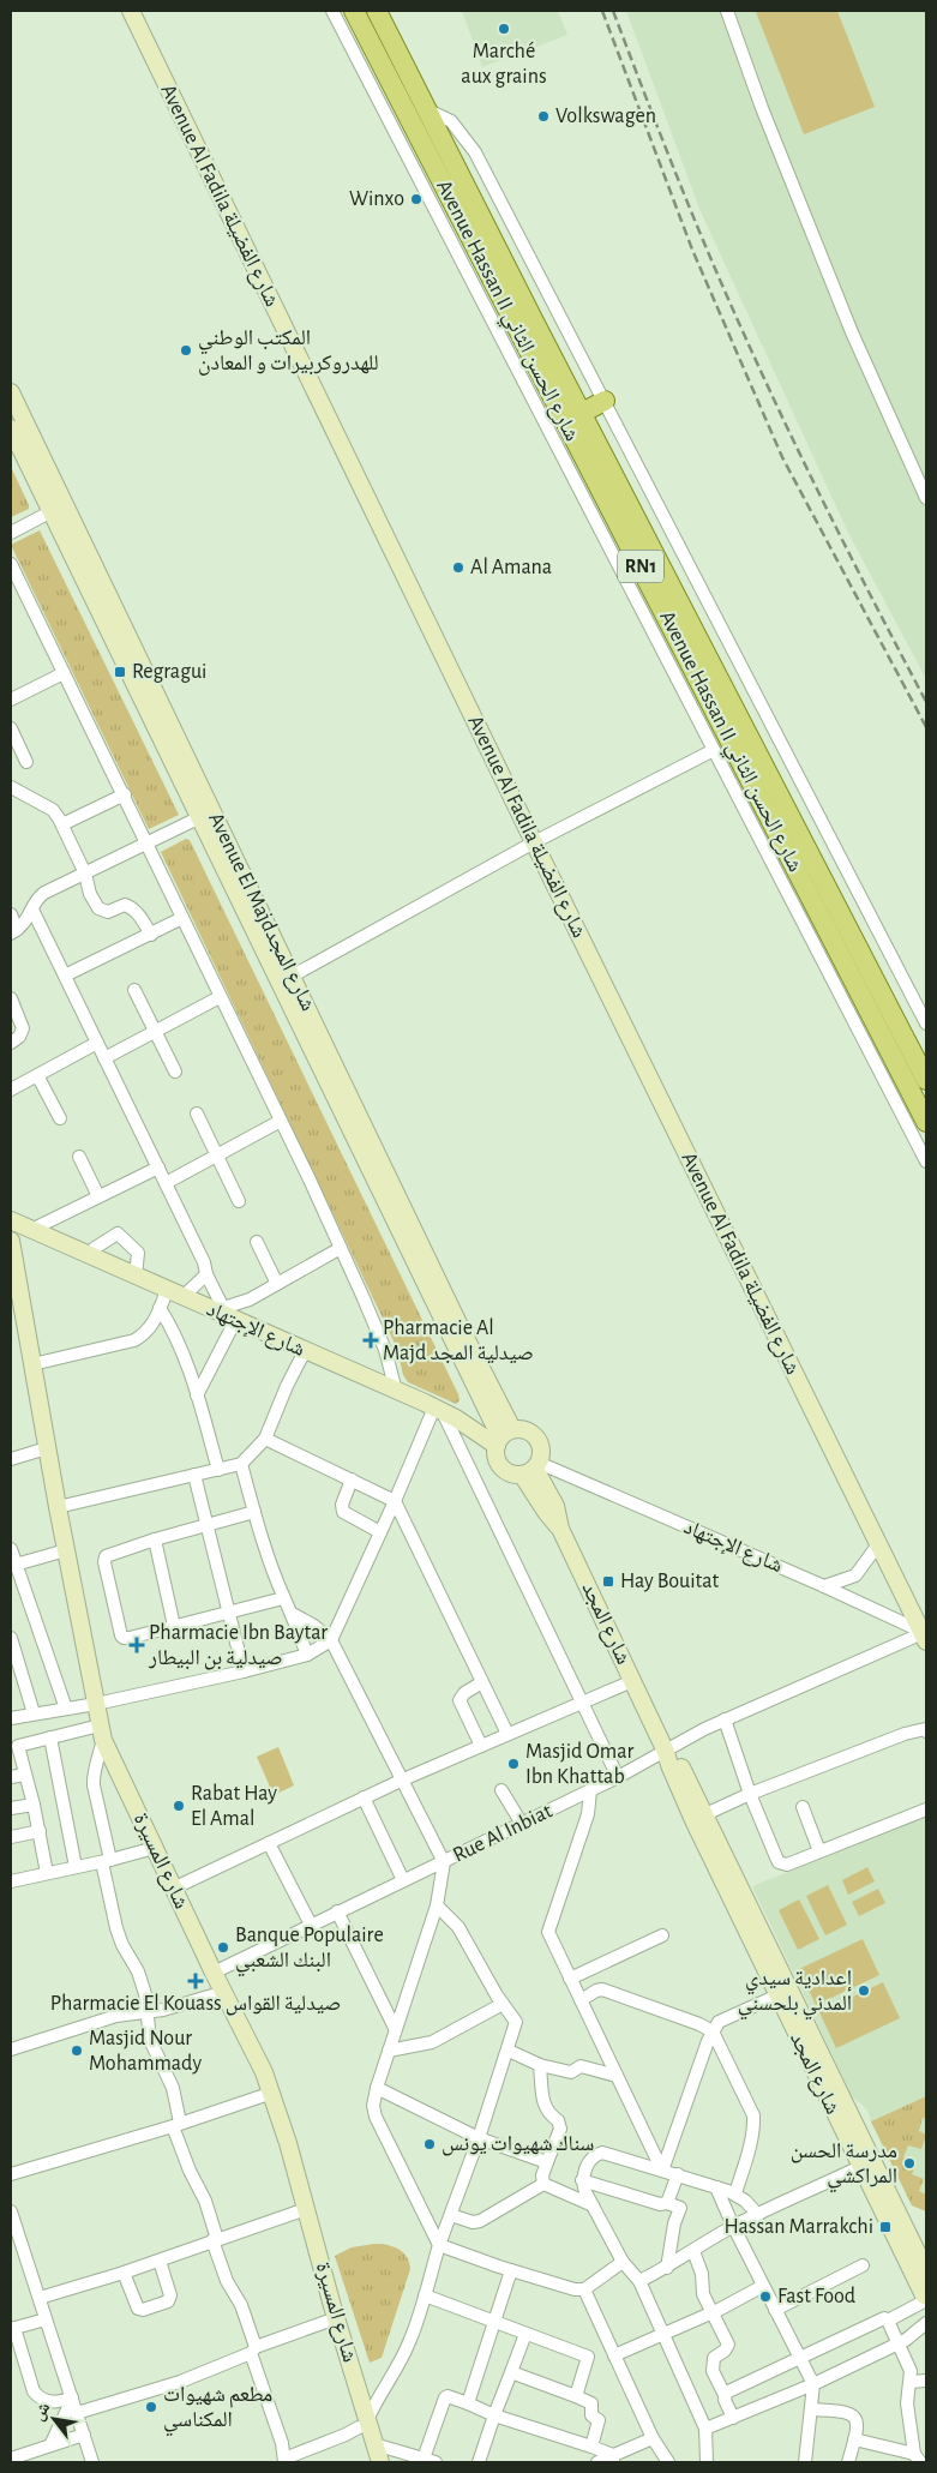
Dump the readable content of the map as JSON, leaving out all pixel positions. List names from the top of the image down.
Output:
{
  "streets": {
    "main road": ["Avenue Hassan II شارع الحسن الثاني", "RN1"],
    "street": [
      "Avenue Al Fadila شارع الفضيلة",
      "Avenue El Majdشارع المجد",
      "شارع الإجتهاد",
      "شارع المجد",
      "Rue Al Inbiat",
      "شارع المسيرة"
    ]
  },
  "crossings": [
    ["Avenue Al Fadila شارع الفضيلة", "شارع الإجتهاد"],
    ["Avenue Al Fadila شارع الفضيلة", "Rue Al Inbiat"],
    ["Avenue El Majdشارع المجد", "شارع الإجتهاد"],
    ["Avenue El Majdشارع المجد", "شارع المجد"],
    ["شارع الإجتهاد", "شارع المجد"],
    ["شارع الإجتهاد", "Rue Al Inbiat"],
    ["شارع المجد", "Rue Al Inbiat"],
    ["Rue Al Inbiat", "شارع المسيرة"]
  ],
  "places": {
    "other": [
      "Marché aux grains",
      "Volkswagen",
      "Winxo",
      "المكتب الوطني للهدروكربيرات و المعادن",
      "Al Amana",
      "Masjid Omar Ibn Khattab",
      "Rabat Hay El Amal",
      "Banque Populaire البنك الشعبي",
      "إعدادية سيدي المدني بلحسني",
      "Masjid Nour Mohammady",
      "سناك شهيوات يونس",
      "مدرسة الحسن المراكشي",
      "Fast Food",
      "مطعم شهيوات المكناسي"
    ],
    "transit": ["Regragui", "Hay Bouitat", "Hassan Marrakchi"],
    "health": ["Pharmacie Al Majd صيدلية المجد", "Pharmacie Ibn Baytar صيدلية بن البيطار", "Pharmacie El Kouass صيدلية القواس"]
  },
  "north": "top left"
}
